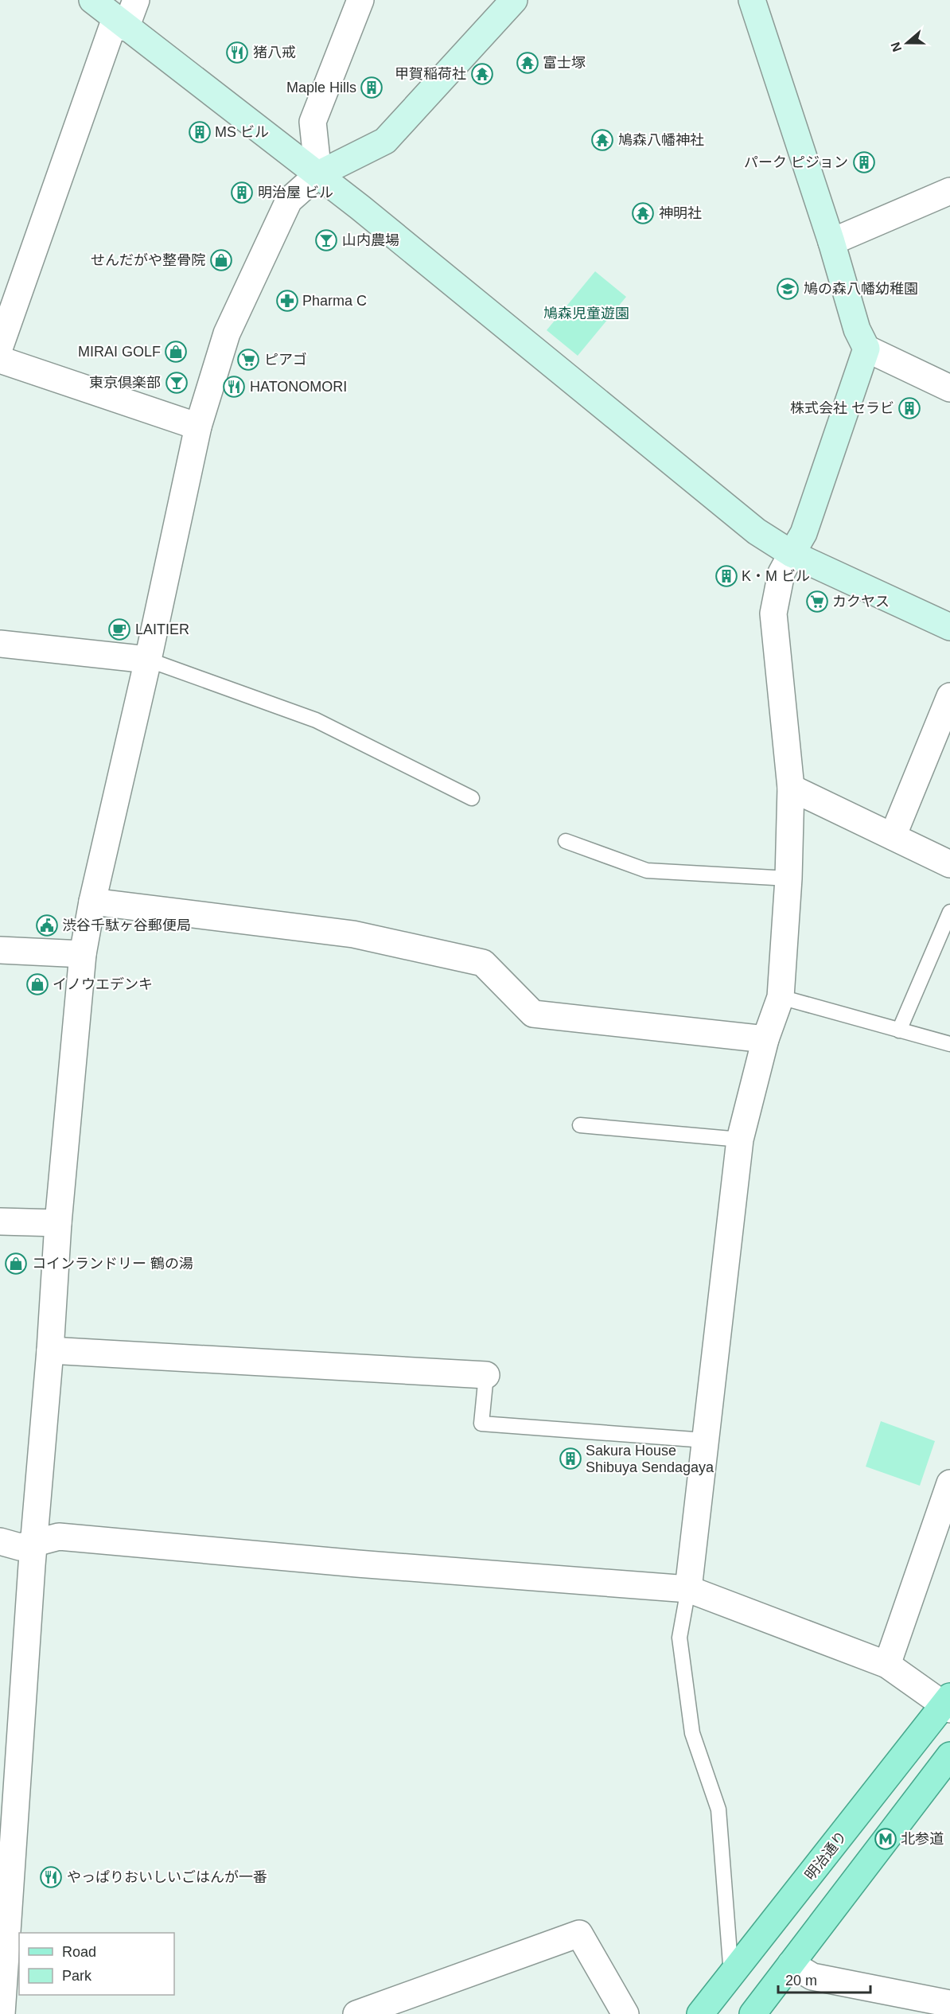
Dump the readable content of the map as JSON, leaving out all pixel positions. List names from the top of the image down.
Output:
{
  "streets": {
    "main road": ["明治通り"]
  },
  "parks": ["鳩森児童遊園"],
  "places": {
    "restaurant": ["猪八戒", "HATONOMORI", "やっぱりおいしいごはんが一番"],
    "temple": [
      "富士塚",
      "甲賀稲荷社",
      "鳩森八幡神社",
      "神明社"
    ],
    "building": [
      "Maple Hills",
      "MS ビル",
      "パーク ピジョン",
      "明治屋 ビル",
      "株式会社 セラビ",
      "K・M ビル",
      "Sakura House Shibuya Sendagaya"
    ],
    "bar": ["山内農場", "東京倶楽部"],
    "shop": [
      "せんだがや整骨院",
      "MIRAI GOLF",
      "イノウエデンキ",
      "コインランドリー 鶴の湯"
    ],
    "school or university": ["鳩の森八幡幼稚園"],
    "pharmacy": ["Pharma C"],
    "supermarket": ["ピアゴ", "カクヤス"],
    "cafe": ["LAITIER"],
    "public building": ["渋谷千駄ヶ谷郵便局"],
    "metro station": ["北参道"]
  },
  "legend": ["Road", "Park"],
  "scale_bar": "20 m",
  "north": "left"
}
